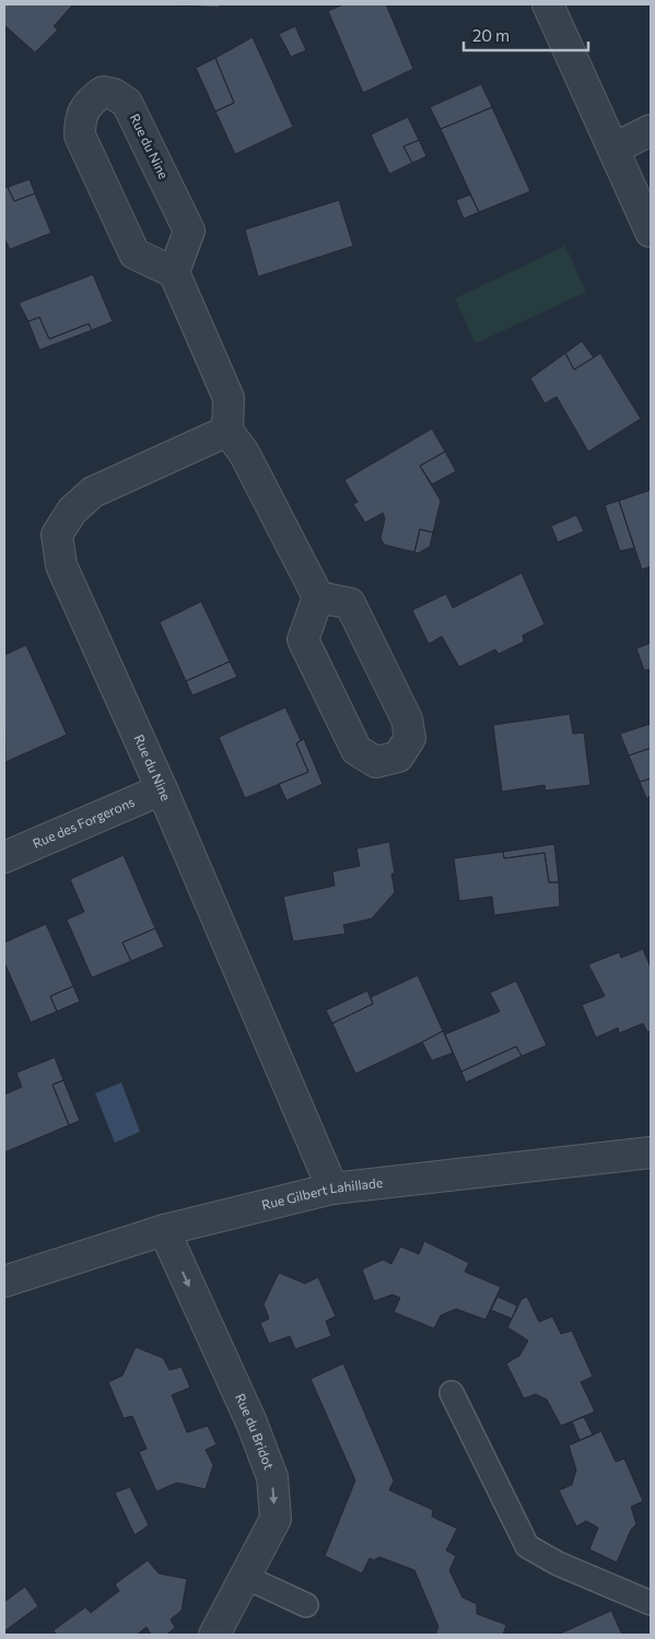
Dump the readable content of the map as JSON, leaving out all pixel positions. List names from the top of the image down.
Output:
{
  "streets": {
    "street": [
      "Rue du Nine",
      "Rue des Forgerons",
      "Rue Gilbert Lahillade",
      "Rue du Bridot"
    ]
  },
  "crossings": [
    ["Rue du Nine", "Rue des Forgerons"],
    ["Rue du Nine", "Rue Gilbert Lahillade"],
    ["Rue Gilbert Lahillade", "Rue du Bridot"]
  ],
  "one_way": ["Rue du Bridot"],
  "scale_bar": "20 m"
}
